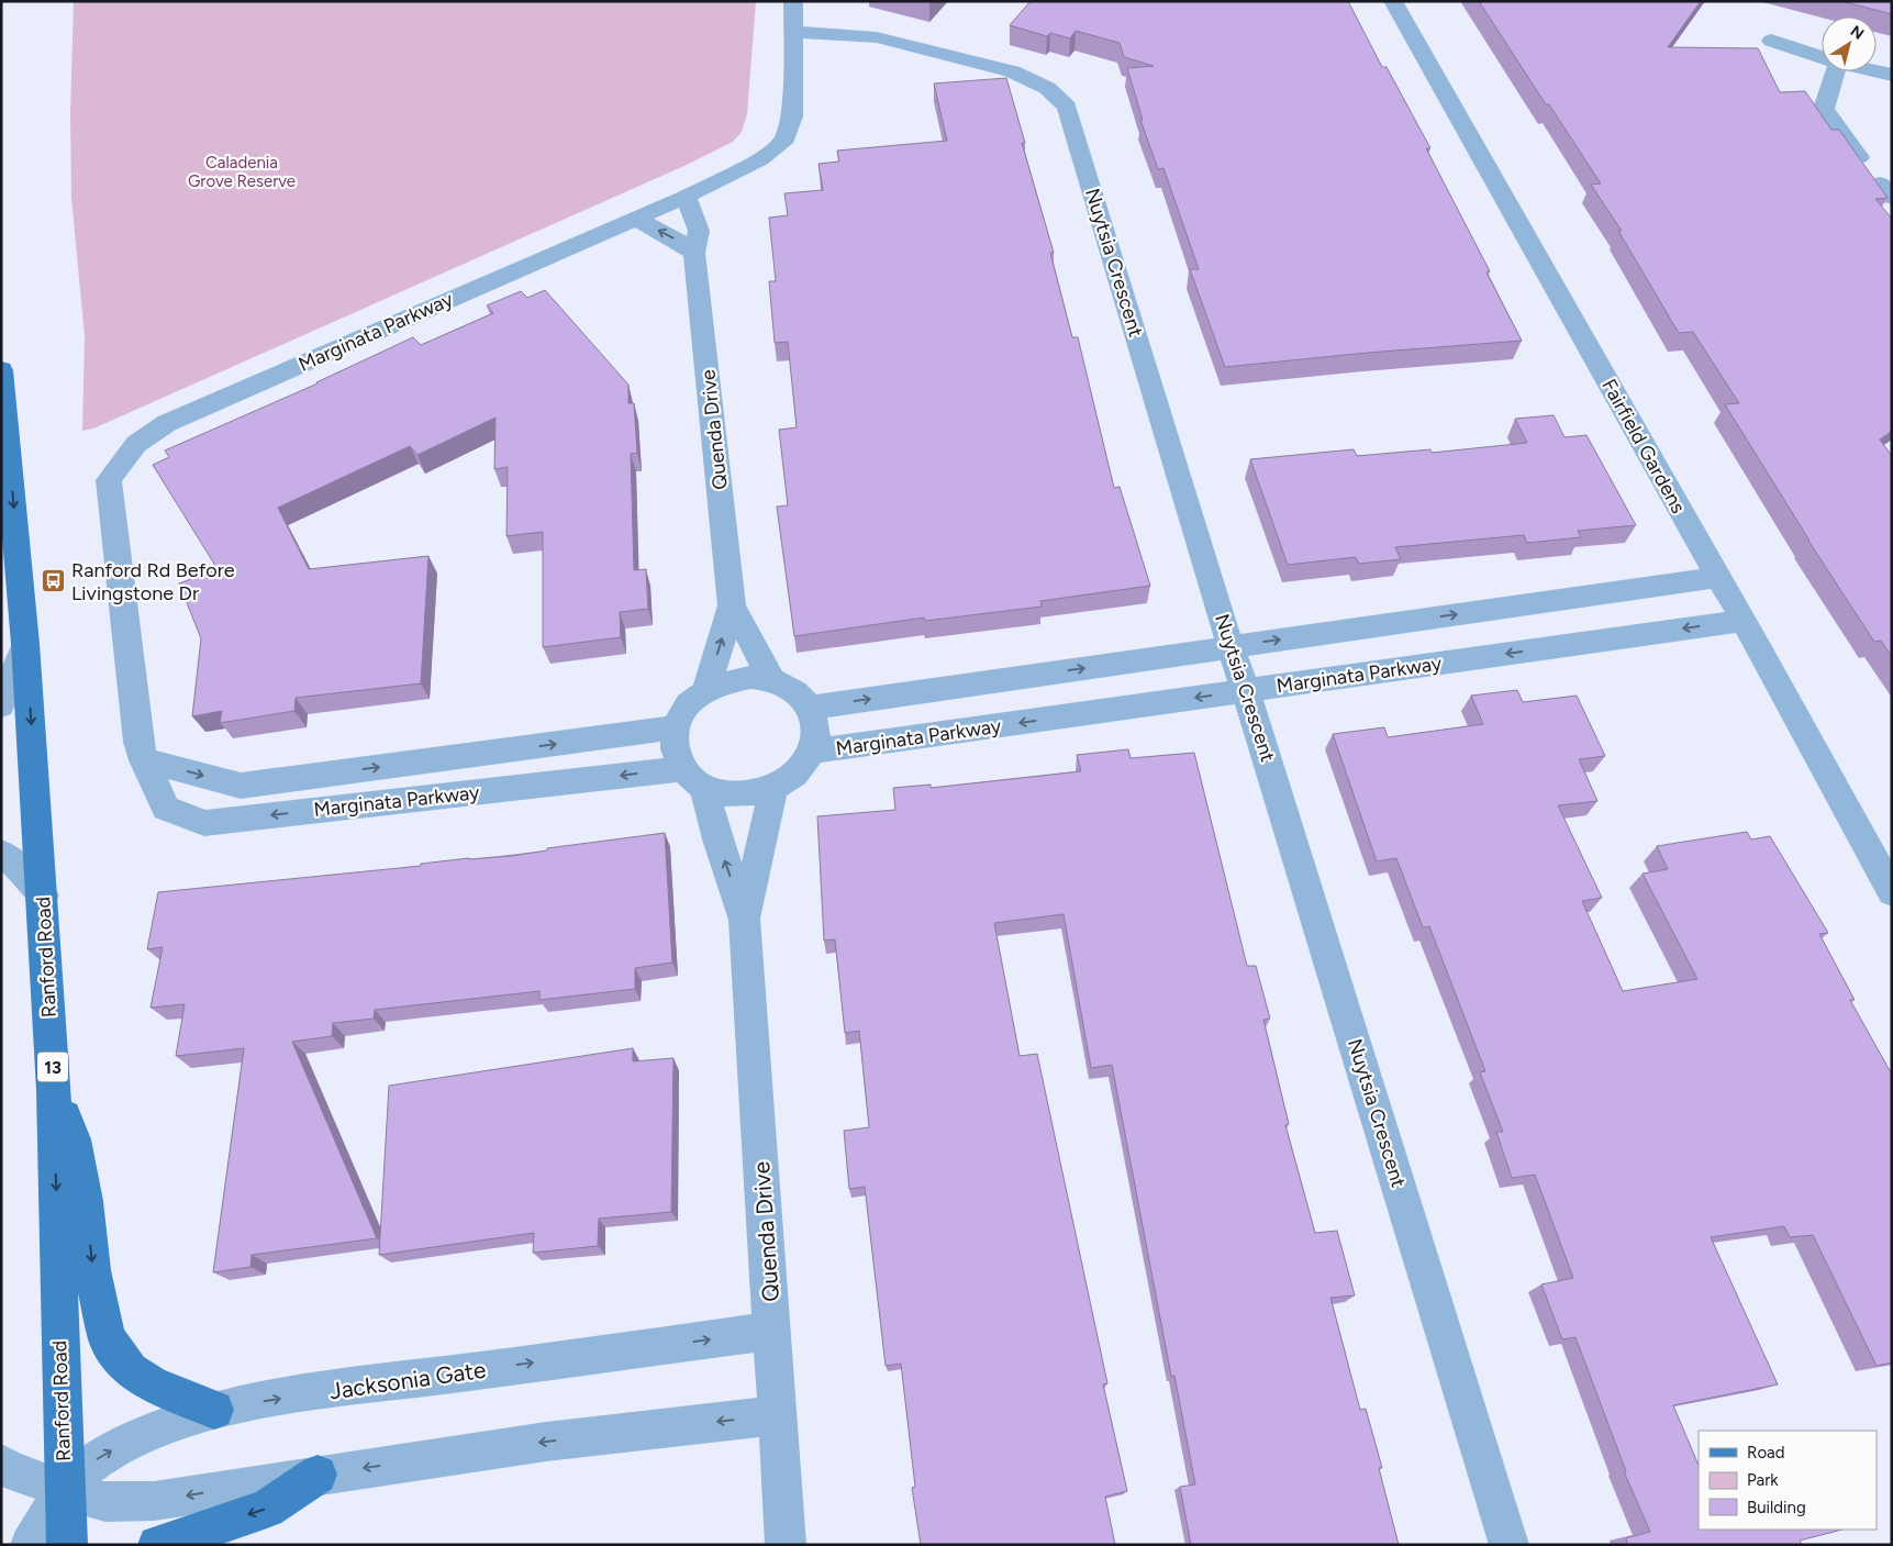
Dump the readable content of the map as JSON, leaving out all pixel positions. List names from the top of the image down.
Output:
{
  "streets": {
    "main road": ["Ranford Road", "13"],
    "street": [
      "Nuytsia Crescent",
      "Marginata Parkway",
      "Quenda Drive",
      "Fairfield Gardens",
      "Jacksonia Gate"
    ]
  },
  "crossings": [
    ["Nuytsia Crescent", "Marginata Parkway"],
    ["Marginata Parkway", "Quenda Drive"],
    ["Marginata Parkway", "Fairfield Gardens"],
    ["Quenda Drive", "Jacksonia Gate"],
    ["Ranford Road", "Jacksonia Gate"]
  ],
  "one_way": ["Ranford Road"],
  "parks": ["Caladenia Grove Reserve"],
  "places": {
    "bus stop": ["Ranford Rd Before Livingstone Dr"]
  },
  "legend": ["Road", "Park", "Building"],
  "north": "top right"
}
